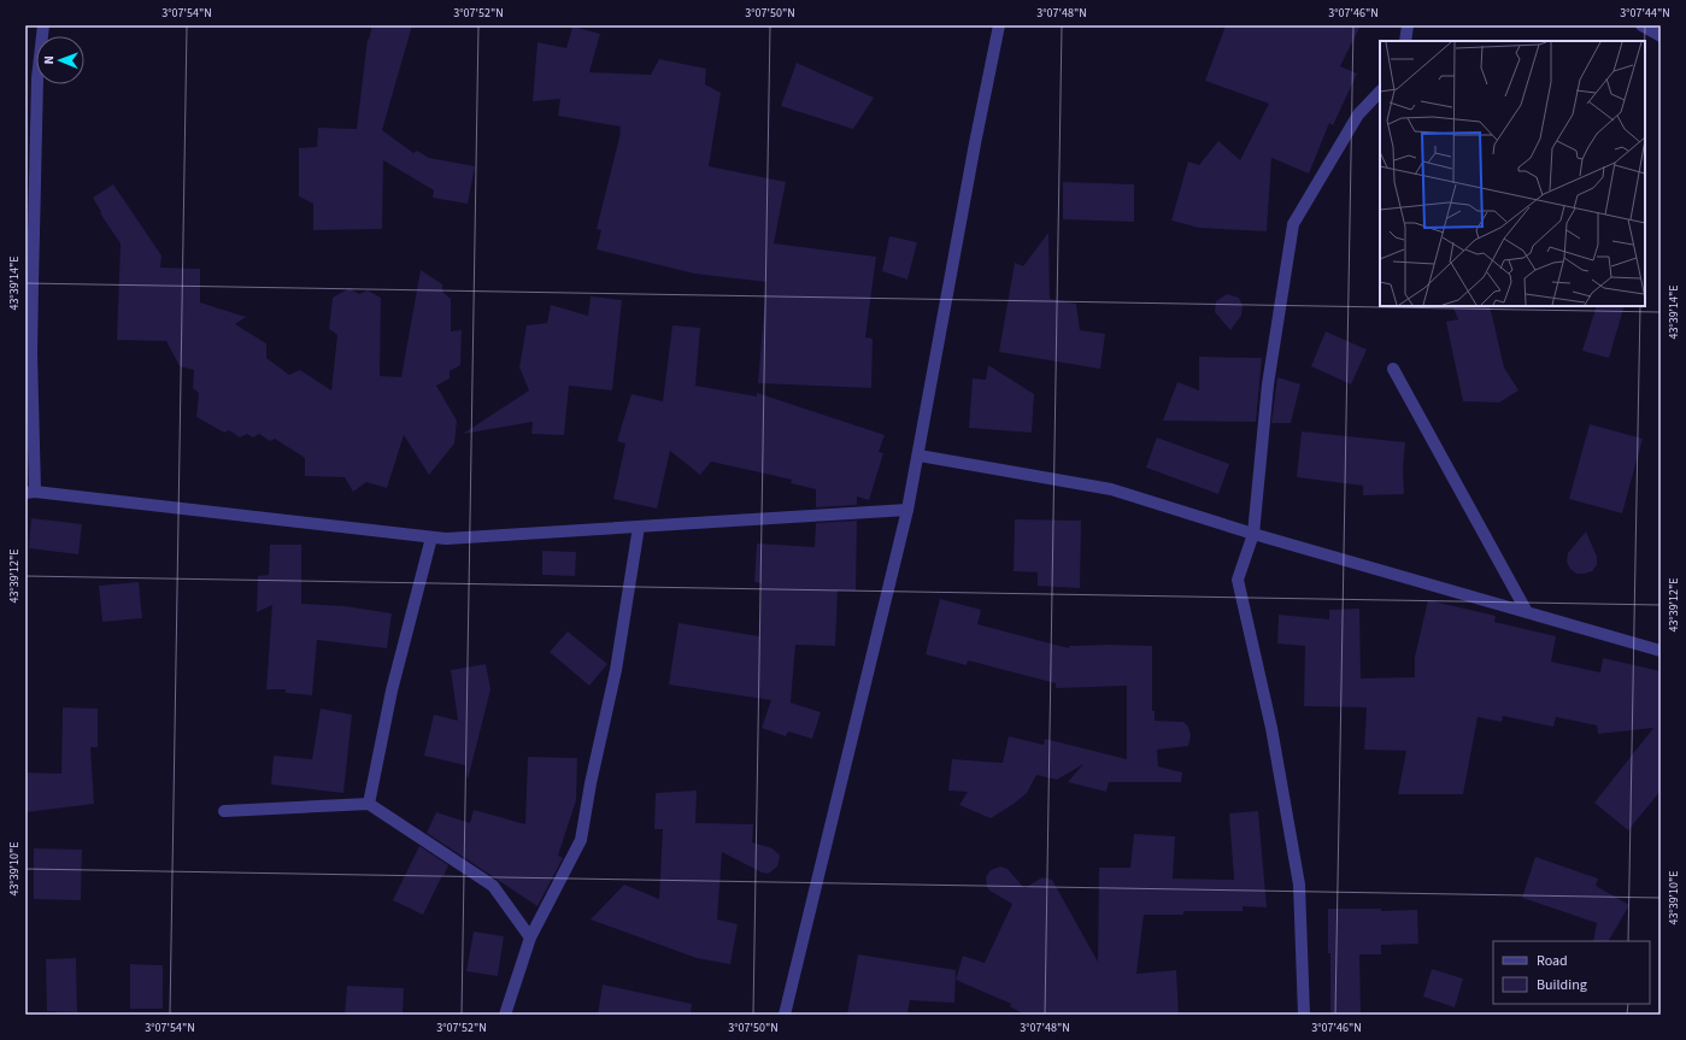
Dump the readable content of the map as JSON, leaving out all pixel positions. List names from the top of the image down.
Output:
{
  "legend": ["Road", "Building"],
  "north": "left",
  "coordinates": [
    "3°07'54\"N",
    "3°07'52\"N",
    "3°07'50\"N",
    "3°07'48\"N",
    "3°07'46\"N",
    "3°07'44\"N",
    "43°39'14\"E",
    "43°39'12\"E",
    "43°39'10\"E"
  ]
}
